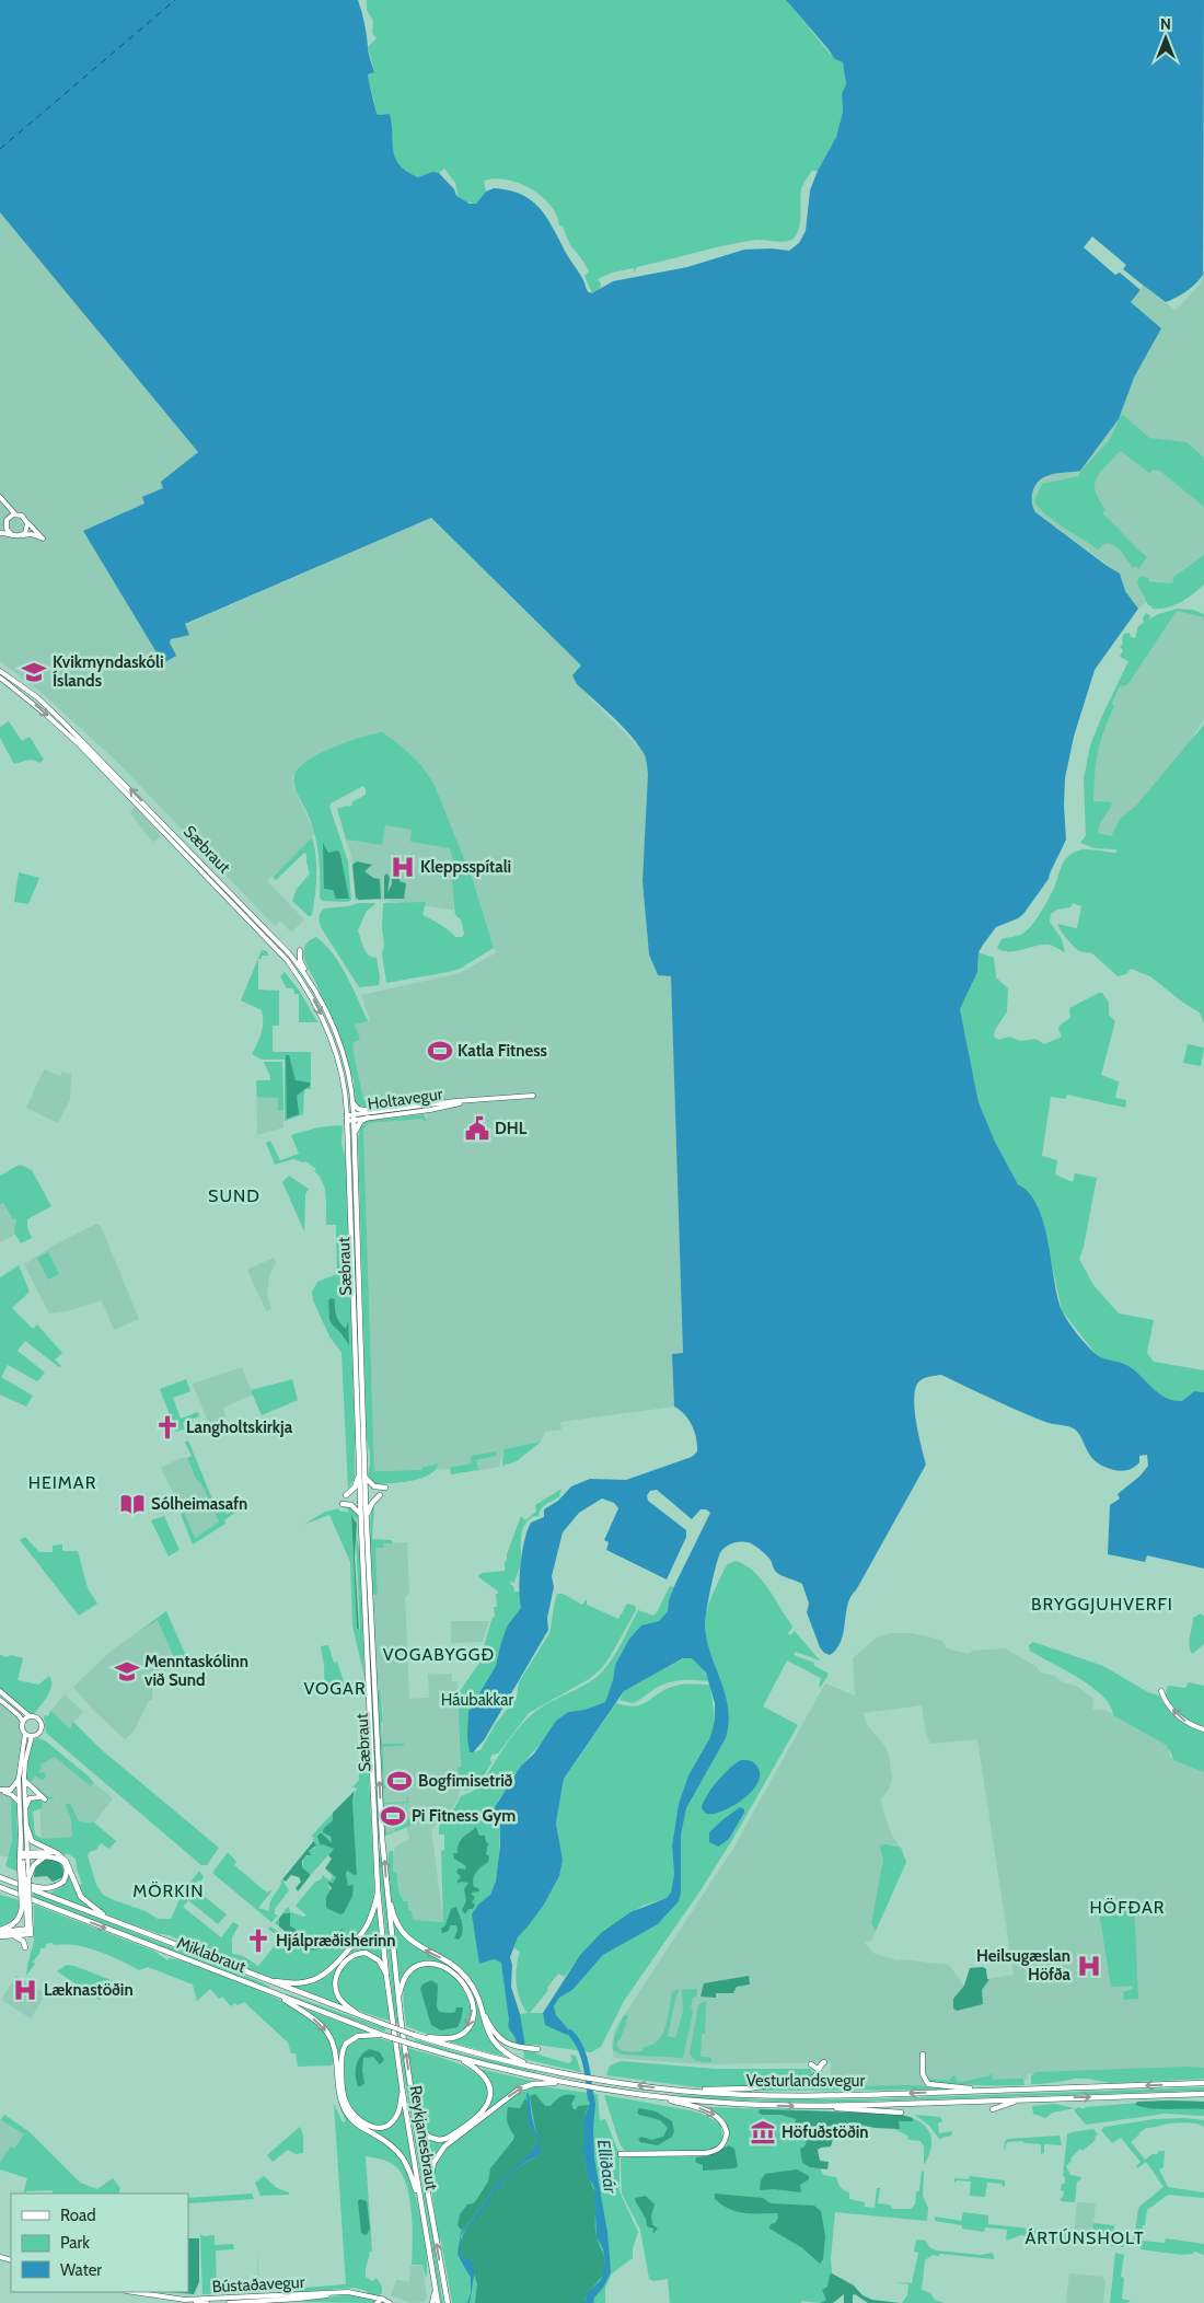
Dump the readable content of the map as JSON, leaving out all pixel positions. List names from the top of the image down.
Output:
{
  "streets": {
    "highway": [
      "Sæbraut",
      "Miklabraut",
      "Vesturlandsvegur",
      "Reykjanesbraut"
    ],
    "main road": ["Holtavegur", "Bústaðavegur"]
  },
  "crossings": [
    ["Sæbraut", "Holtavegur"],
    ["Sæbraut", "Reykjanesbraut"],
    ["Miklabraut", "Vesturlandsvegur"]
  ],
  "districts": [
    "SUND",
    "HEIMAR",
    "BRYGGJUHVERFI",
    "VOGABYGGÐ",
    "VOGAR",
    "MÖRKIN",
    "HÖFÐAR",
    "ÁRTÚNSHOLT"
  ],
  "water": ["Elliðaár"],
  "parks": ["Háubakkar"],
  "places": {
    "school or university": ["Kvikmyndaskóli Íslands", "Menntaskólinn við Sund"],
    "hospital": ["Kleppsspítali", "Heilsugæslan Höfða", "Læknastöðin"],
    "sports": ["Katla Fitness", "Bogfimisetrið", "Pi Fitness Gym"],
    "public building": ["DHL"],
    "church": ["Langholtskirkja", "Hjálpræðisherinn"],
    "library": ["Sólheimasafn"],
    "museum": ["Höfuðstöðin"]
  },
  "legend": ["Road", "Park", "Water"],
  "north": "top"
}
